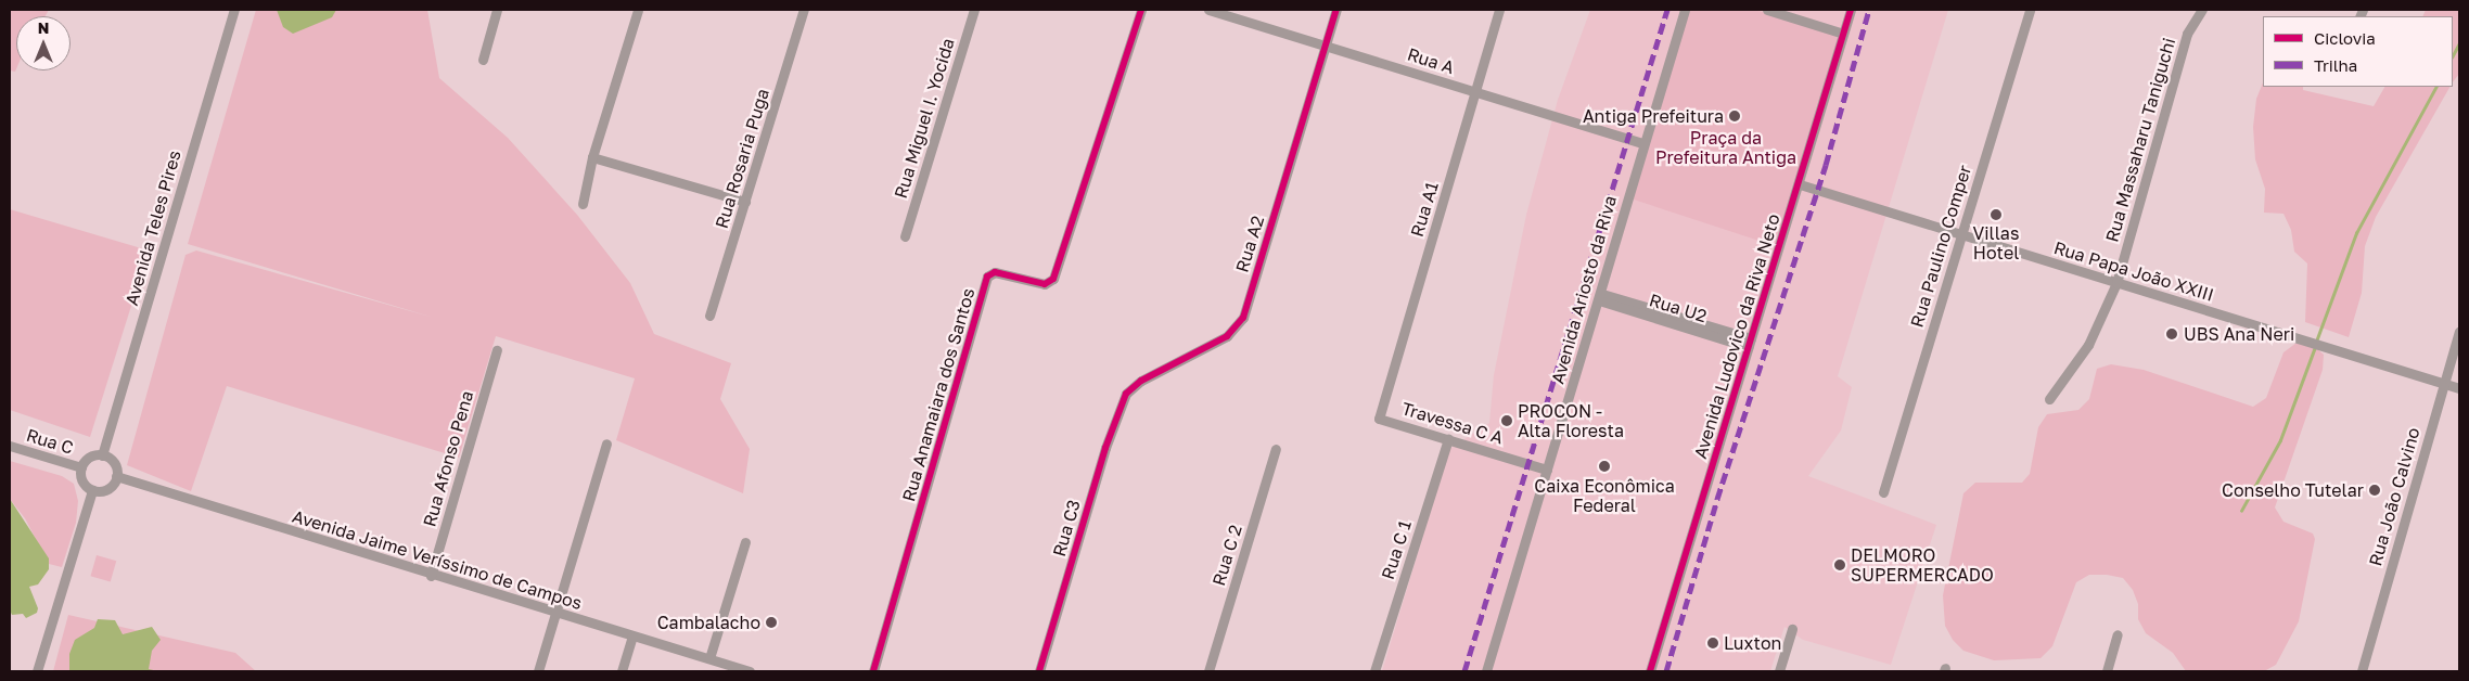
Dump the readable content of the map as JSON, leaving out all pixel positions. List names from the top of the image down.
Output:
{
  "streets": {
    "street": [
      "Rua A",
      "Rua Miguel I. Yocida",
      "Rua Massaharu Taniguchi",
      "Rua Rosaria Puga",
      "Rua A1",
      "Avenida Teles Pires",
      "Rua A2",
      "Rua Paulino Comper",
      "Rua Papa João XXIII",
      "Avenida Ariosto da Riva",
      "Rua U2",
      "Avenida Ludovico da Riva Neto",
      "Rua Anamaiara dos Santos",
      "Travessa C A",
      "Rua C",
      "Rua Afonso Pena",
      "Rua João Calvino",
      "Rua C3",
      "Rua C 1",
      "Rua C 2",
      "Avenida Jaime Veríssimo de Campos"
    ]
  },
  "crossings": [
    ["Rua A", "Rua A1"],
    ["Rua A", "Rua A2"],
    ["Rua A", "Avenida Ariosto da Riva"],
    ["Rua Massaharu Taniguchi", "Rua Papa João XXIII"],
    ["Rua A1", "Travessa C A"],
    ["Avenida Teles Pires", "Rua C"],
    ["Avenida Teles Pires", "Avenida Jaime Veríssimo de Campos"],
    ["Rua A2", "Rua C3"],
    ["Rua Paulino Comper", "Rua Papa João XXIII"],
    ["Rua Papa João XXIII", "Avenida Ludovico da Riva Neto"],
    ["Rua Papa João XXIII", "Rua João Calvino"],
    ["Avenida Ariosto da Riva", "Rua U2"],
    ["Avenida Ariosto da Riva", "Travessa C A"],
    ["Rua U2", "Avenida Ludovico da Riva Neto"],
    ["Travessa C A", "Rua C 1"],
    ["Rua C", "Avenida Jaime Veríssimo de Campos"],
    ["Rua Afonso Pena", "Avenida Jaime Veríssimo de Campos"]
  ],
  "parks": ["Praça da Prefeitura Antiga"],
  "places": [
    "Antiga Prefeitura",
    "Villas Hotel",
    "UBS Ana Neri",
    "PROCON - Alta Floresta",
    "Caixa Econômica Federal",
    "Conselho Tutelar",
    "DELMORO SUPERMERCADO",
    "Cambalacho",
    "Luxton"
  ],
  "legend": ["Ciclovia", "Trilha"],
  "north": "top"
}
